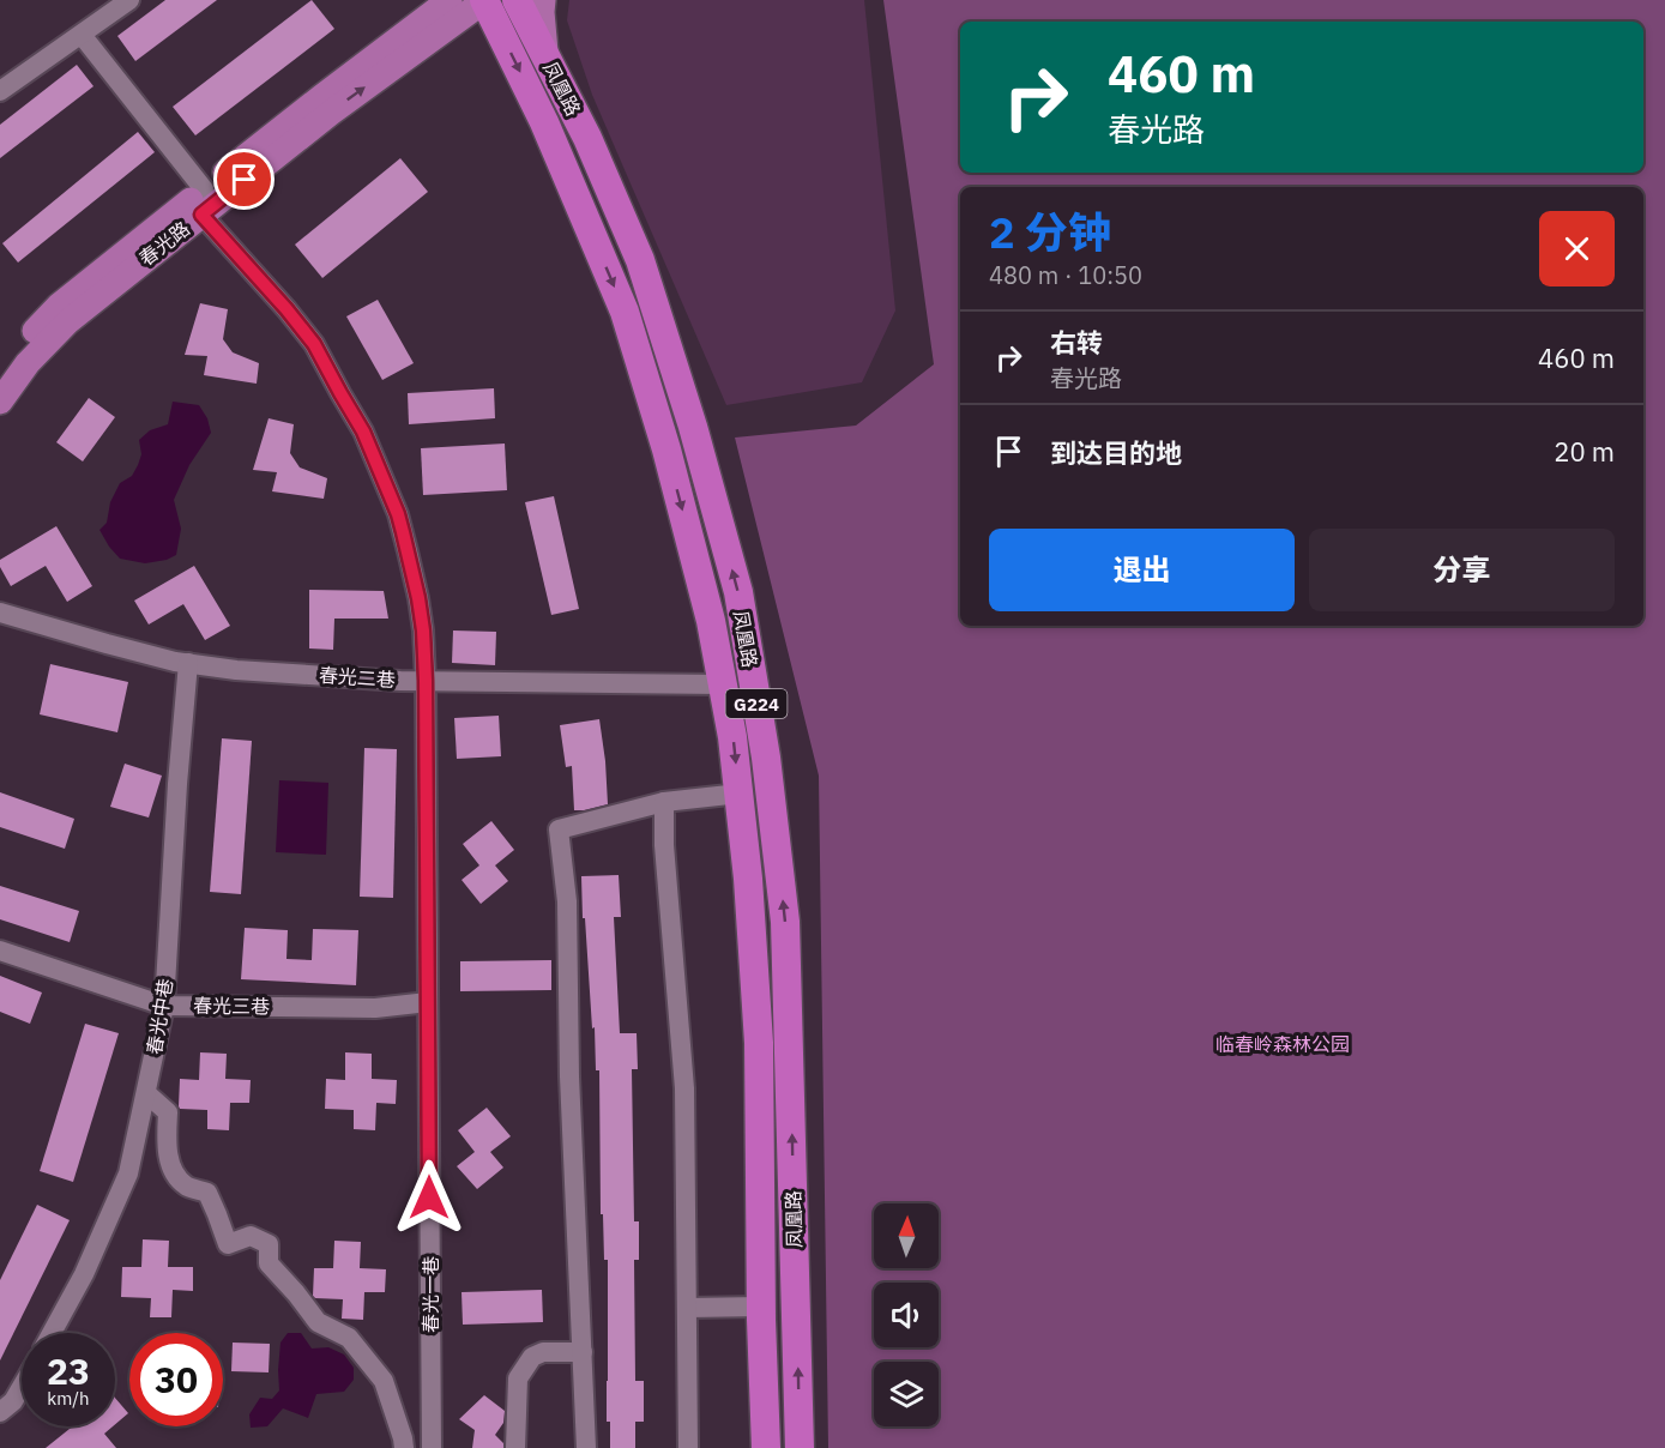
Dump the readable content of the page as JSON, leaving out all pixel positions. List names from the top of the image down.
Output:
{
  "streets": {
    "highway": ["凤凰路", "G224"],
    "main road": ["春光路"],
    "street": [
      "春光二巷",
      "春光三巷",
      "春光中巷",
      "春光一巷"
    ]
  },
  "crossings": [
    ["凤凰路", "春光路"],
    ["凤凰路", "春光二巷"],
    ["春光路", "春光一巷"],
    ["春光二巷", "春光中巷"],
    ["春光二巷", "春光一巷"],
    ["春光三巷", "春光中巷"],
    ["春光三巷", "春光一巷"]
  ],
  "parks": ["临春岭森林公园"],
  "north": "top",
  "page": {
    "turn": ["460 m", "春光路"],
    "heading": ["2 分钟", "480 m · 10:50"],
    "list": [
      {
        "name": "右转",
        "note": "春光路",
        "value": "460 m"
      },
      {
        "name": "到达目的地",
        "value": "20 m"
      }
    ],
    "buttons": ["退出", "分享"],
    "speed": "23 km/h",
    "limit": "30"
  }
}
